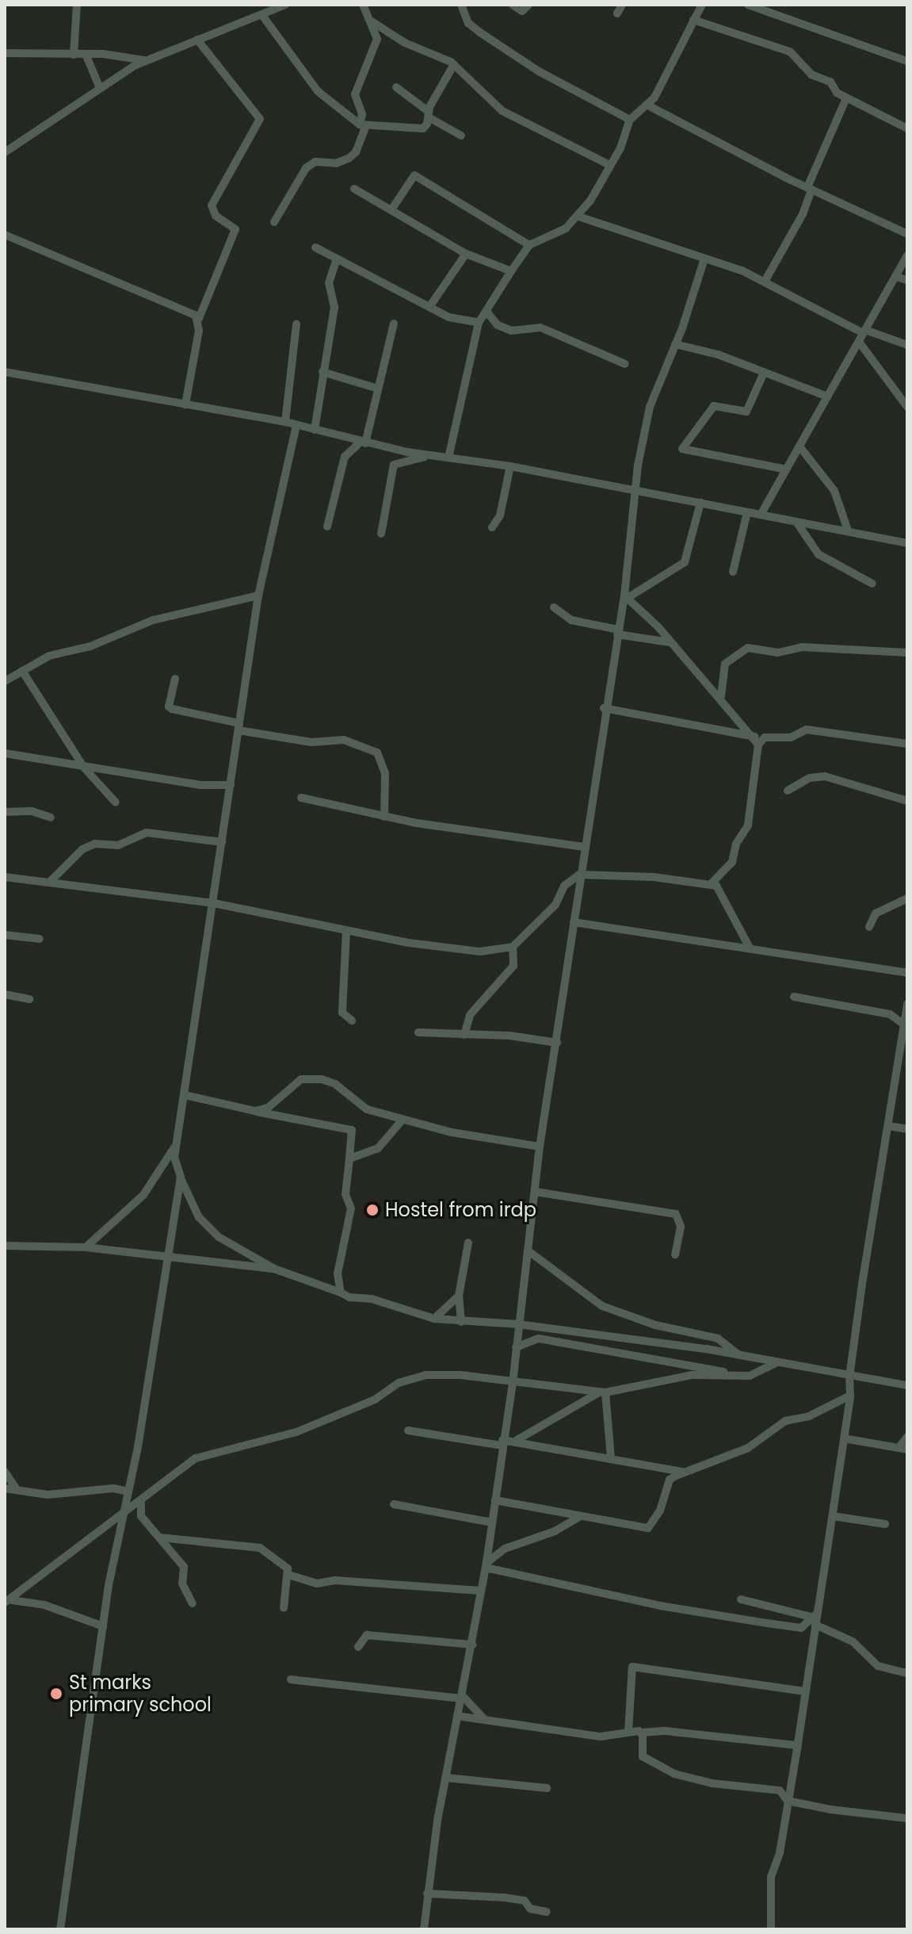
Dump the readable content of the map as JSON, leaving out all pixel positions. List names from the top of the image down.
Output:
{
  "places": ["Hostel from irdp", "St marks primary school"]
}
